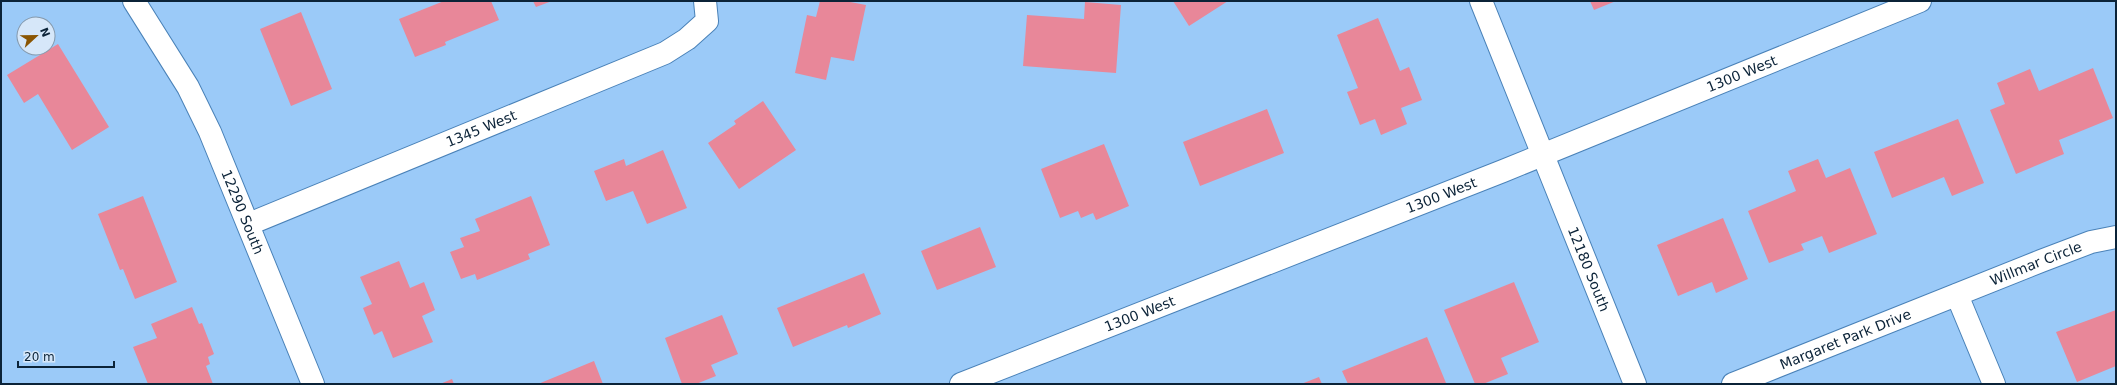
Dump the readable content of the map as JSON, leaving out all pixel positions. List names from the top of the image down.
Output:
{
  "streets": {
    "street": [
      "1300 West",
      "1345 West",
      "12290 South",
      "Willmar Circle",
      "12180 South",
      "Margaret Park Drive"
    ]
  },
  "crossings": [
    ["1300 West", "12180 South"],
    ["1345 West", "12290 South"],
    ["Willmar Circle", "Margaret Park Drive"]
  ],
  "scale_bar": "20 m",
  "north": "right"
}
